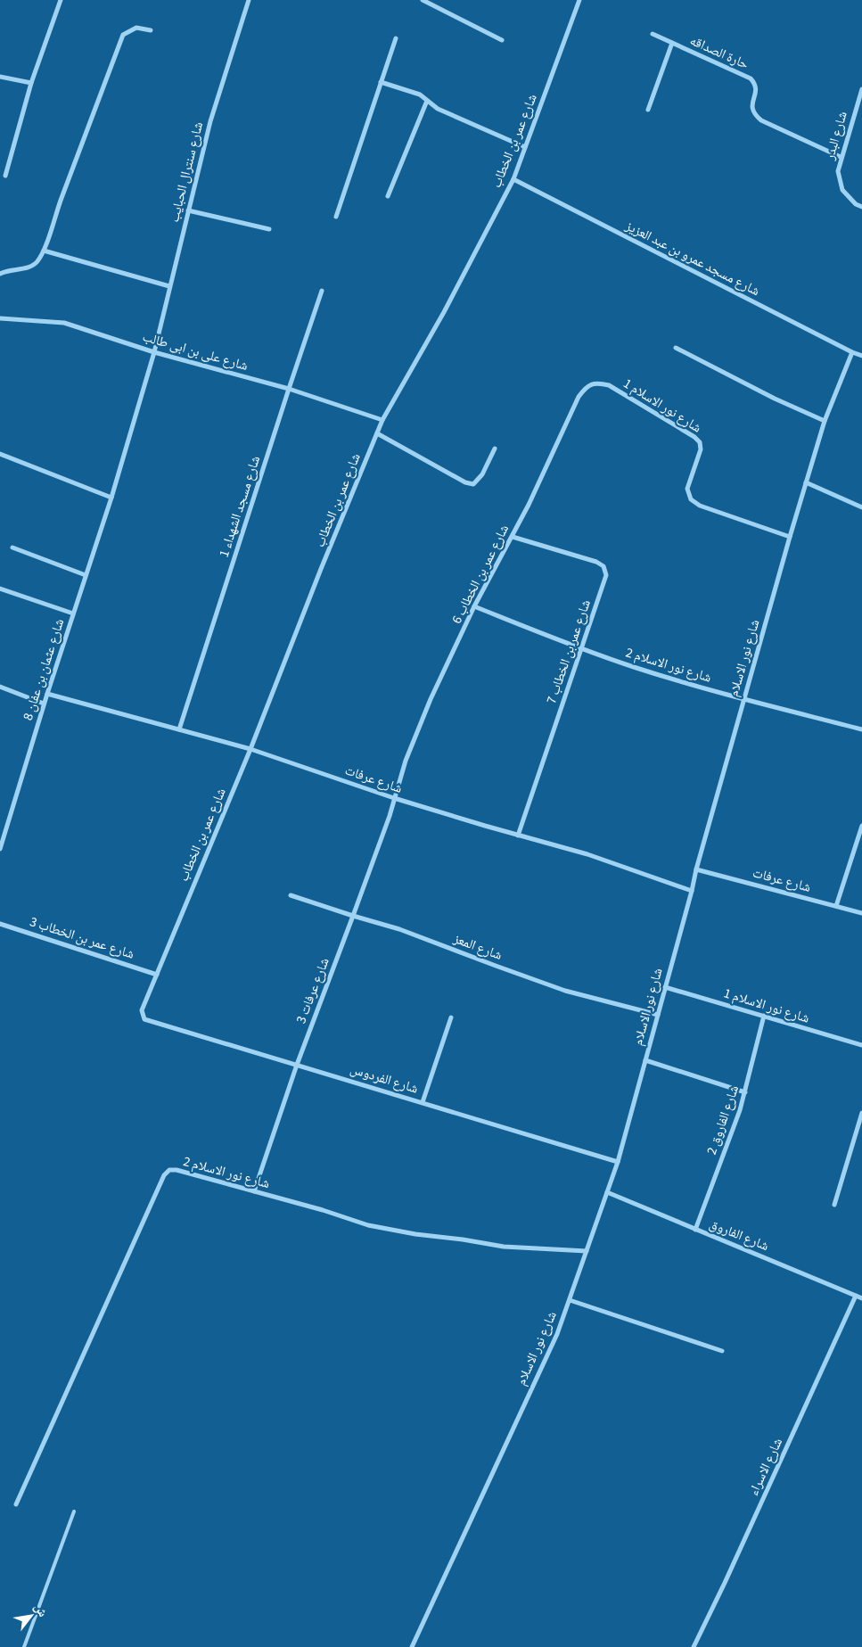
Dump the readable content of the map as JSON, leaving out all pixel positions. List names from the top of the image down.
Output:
{
  "streets": {
    "street": [
      "حارة الصداقه",
      "شارع البدر",
      "شارع عمر بن الخطاب",
      "شارع سنترال الحبايب",
      "شارع مسجد عمرو بن عبد العزيز",
      "شارع على بن ابى طالب",
      "شارع نور الاسلام 1",
      "شارع مسجد الشهداء 1",
      "شارع عمر بن الخطاب 6",
      "شارع عمر بن الخطاب 7",
      "شارع نور الاسلام",
      "شارع نور الاسلام 2",
      "شارع عثمان بن عفان 8",
      "شارع عرفات",
      "شارع عمر بن الخطاب 3",
      "شارع المعز",
      "شارع عرفات 3",
      "شارع الفردوس",
      "شارع الفاروق 2",
      "شارع الفاروق",
      "شارع الاسراء"
    ]
  },
  "crossings": [
    ["حارة الصداقه", "شارع البدر"],
    ["شارع عمر بن الخطاب", "شارع مسجد عمرو بن عبد العزيز"],
    ["شارع عمر بن الخطاب", "شارع على بن ابى طالب"],
    ["شارع عمر بن الخطاب", "شارع عرفات"],
    ["شارع عمر بن الخطاب", "شارع عمر بن الخطاب 3"],
    ["شارع عمر بن الخطاب", "شارع الفردوس"],
    ["شارع سنترال الحبايب", "شارع على بن ابى طالب"],
    ["شارع سنترال الحبايب", "شارع عثمان بن عفان 8"],
    ["شارع مسجد عمرو بن عبد العزيز", "شارع نور الاسلام"],
    ["شارع على بن ابى طالب", "شارع مسجد الشهداء 1"],
    ["شارع على بن ابى طالب", "شارع عثمان بن عفان 8"],
    ["شارع نور الاسلام 1", "شارع عمر بن الخطاب 6"],
    ["شارع نور الاسلام 1", "شارع نور الاسلام"],
    ["شارع نور الاسلام 1", "شارع الفاروق 2"],
    ["شارع مسجد الشهداء 1", "شارع عرفات"],
    ["شارع عمر بن الخطاب 6", "شارع عمر بن الخطاب 7"],
    ["شارع عمر بن الخطاب 6", "شارع نور الاسلام 2"],
    ["شارع عمر بن الخطاب 6", "شارع عرفات"],
    ["شارع عمر بن الخطاب 6", "شارع عرفات 3"],
    ["شارع عمر بن الخطاب 7", "شارع نور الاسلام 2"],
    ["شارع عمر بن الخطاب 7", "شارع عرفات"],
    ["شارع نور الاسلام", "شارع نور الاسلام 2"],
    ["شارع نور الاسلام", "شارع عرفات"],
    ["شارع نور الاسلام", "شارع المعز"],
    ["شارع نور الاسلام", "شارع الفردوس"],
    ["شارع نور الاسلام", "شارع الفاروق"],
    ["شارع نور الاسلام 2", "شارع عرفات 3"],
    ["شارع عثمان بن عفان 8", "شارع عرفات"],
    ["شارع عرفات", "شارع عرفات 3"],
    ["شارع المعز", "شارع عرفات 3"],
    ["شارع عرفات 3", "شارع الفردوس"],
    ["شارع الفاروق 2", "شارع الفاروق"],
    ["شارع الفاروق", "شارع الاسراء"]
  ],
  "north": "top right"
}
